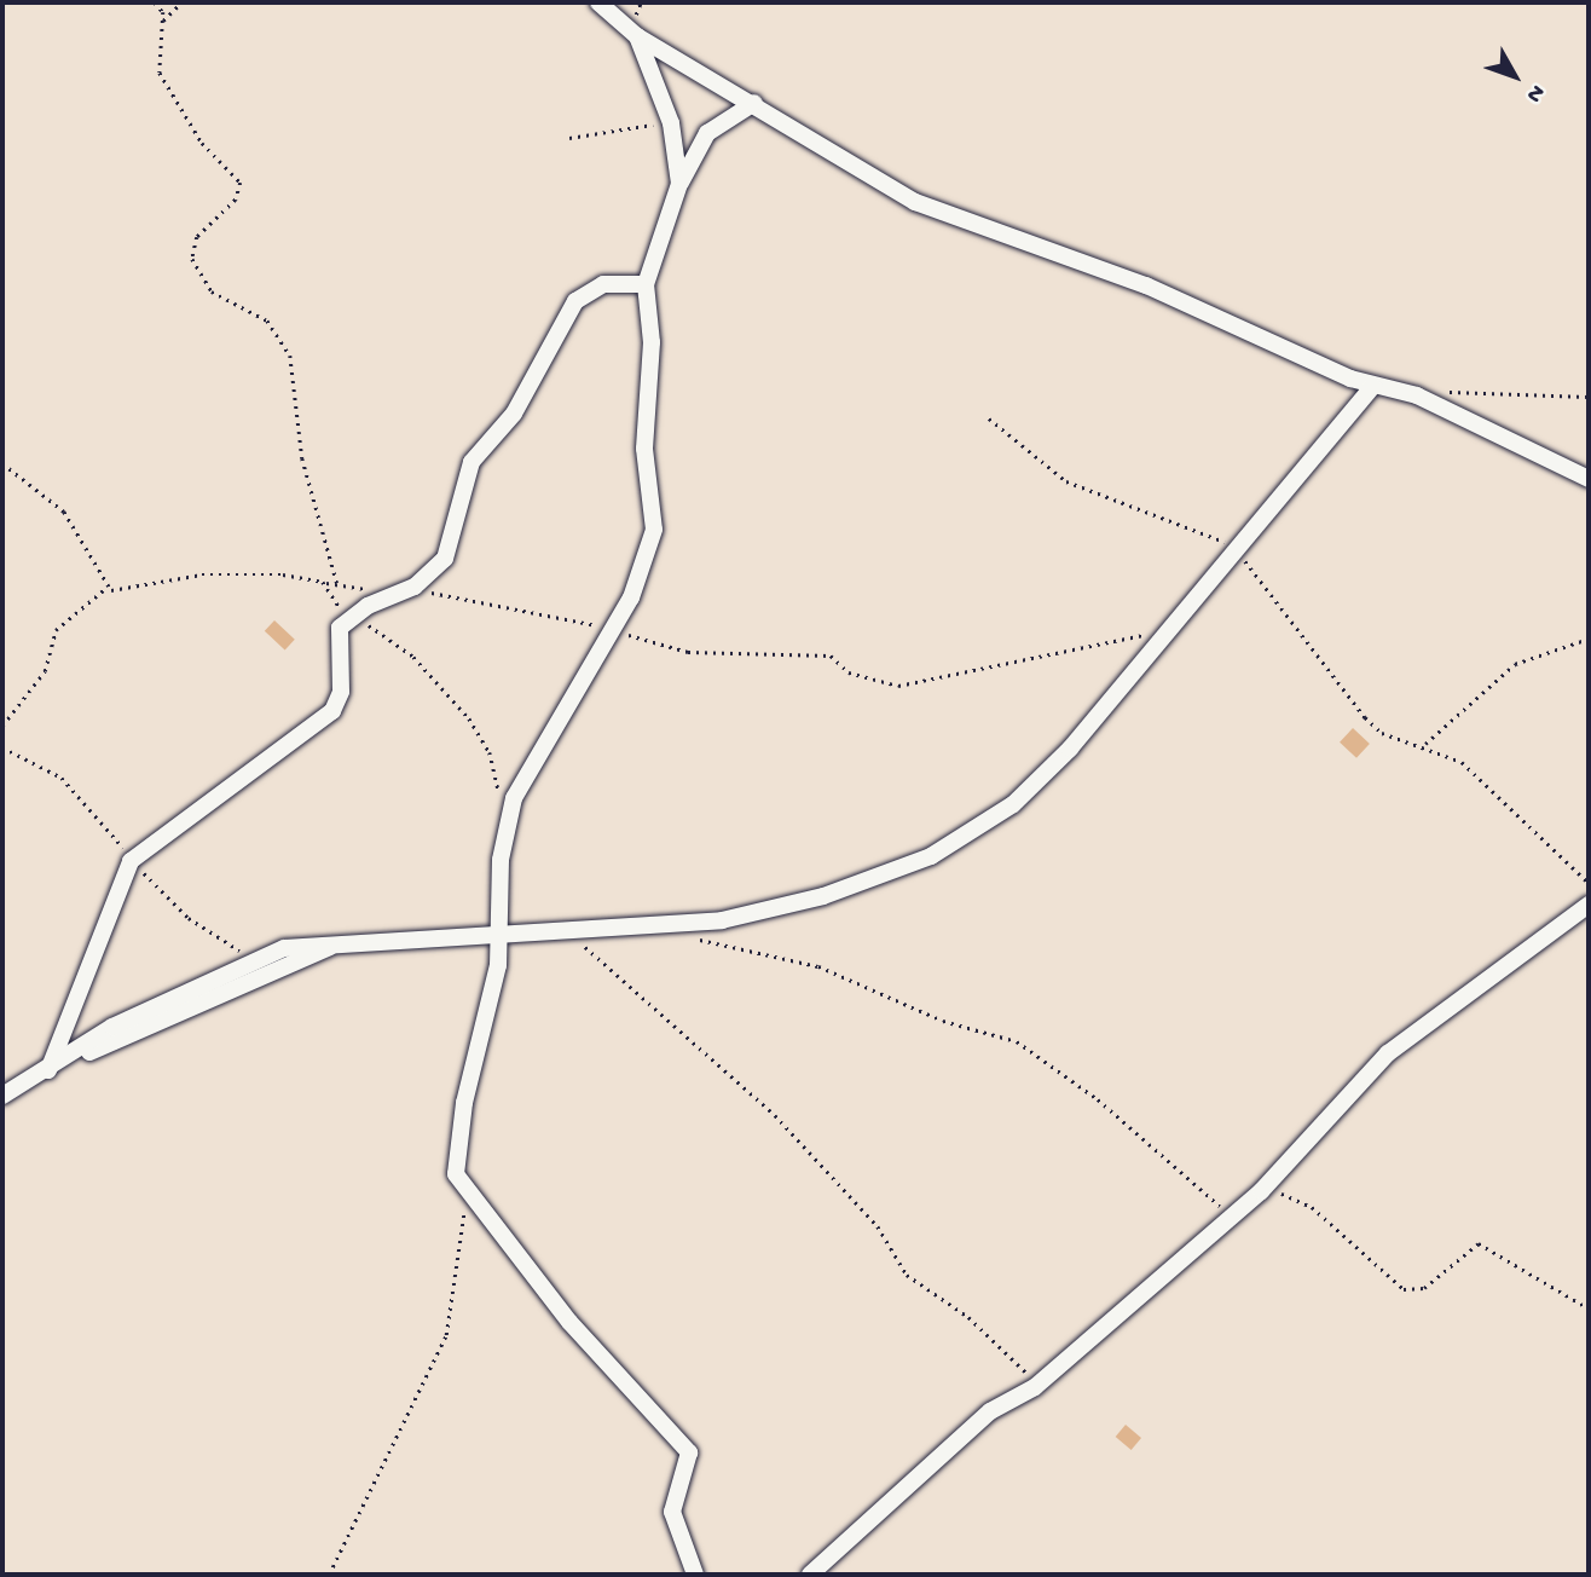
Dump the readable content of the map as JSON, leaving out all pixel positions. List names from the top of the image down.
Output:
{
  "north": "bottom right"
}
